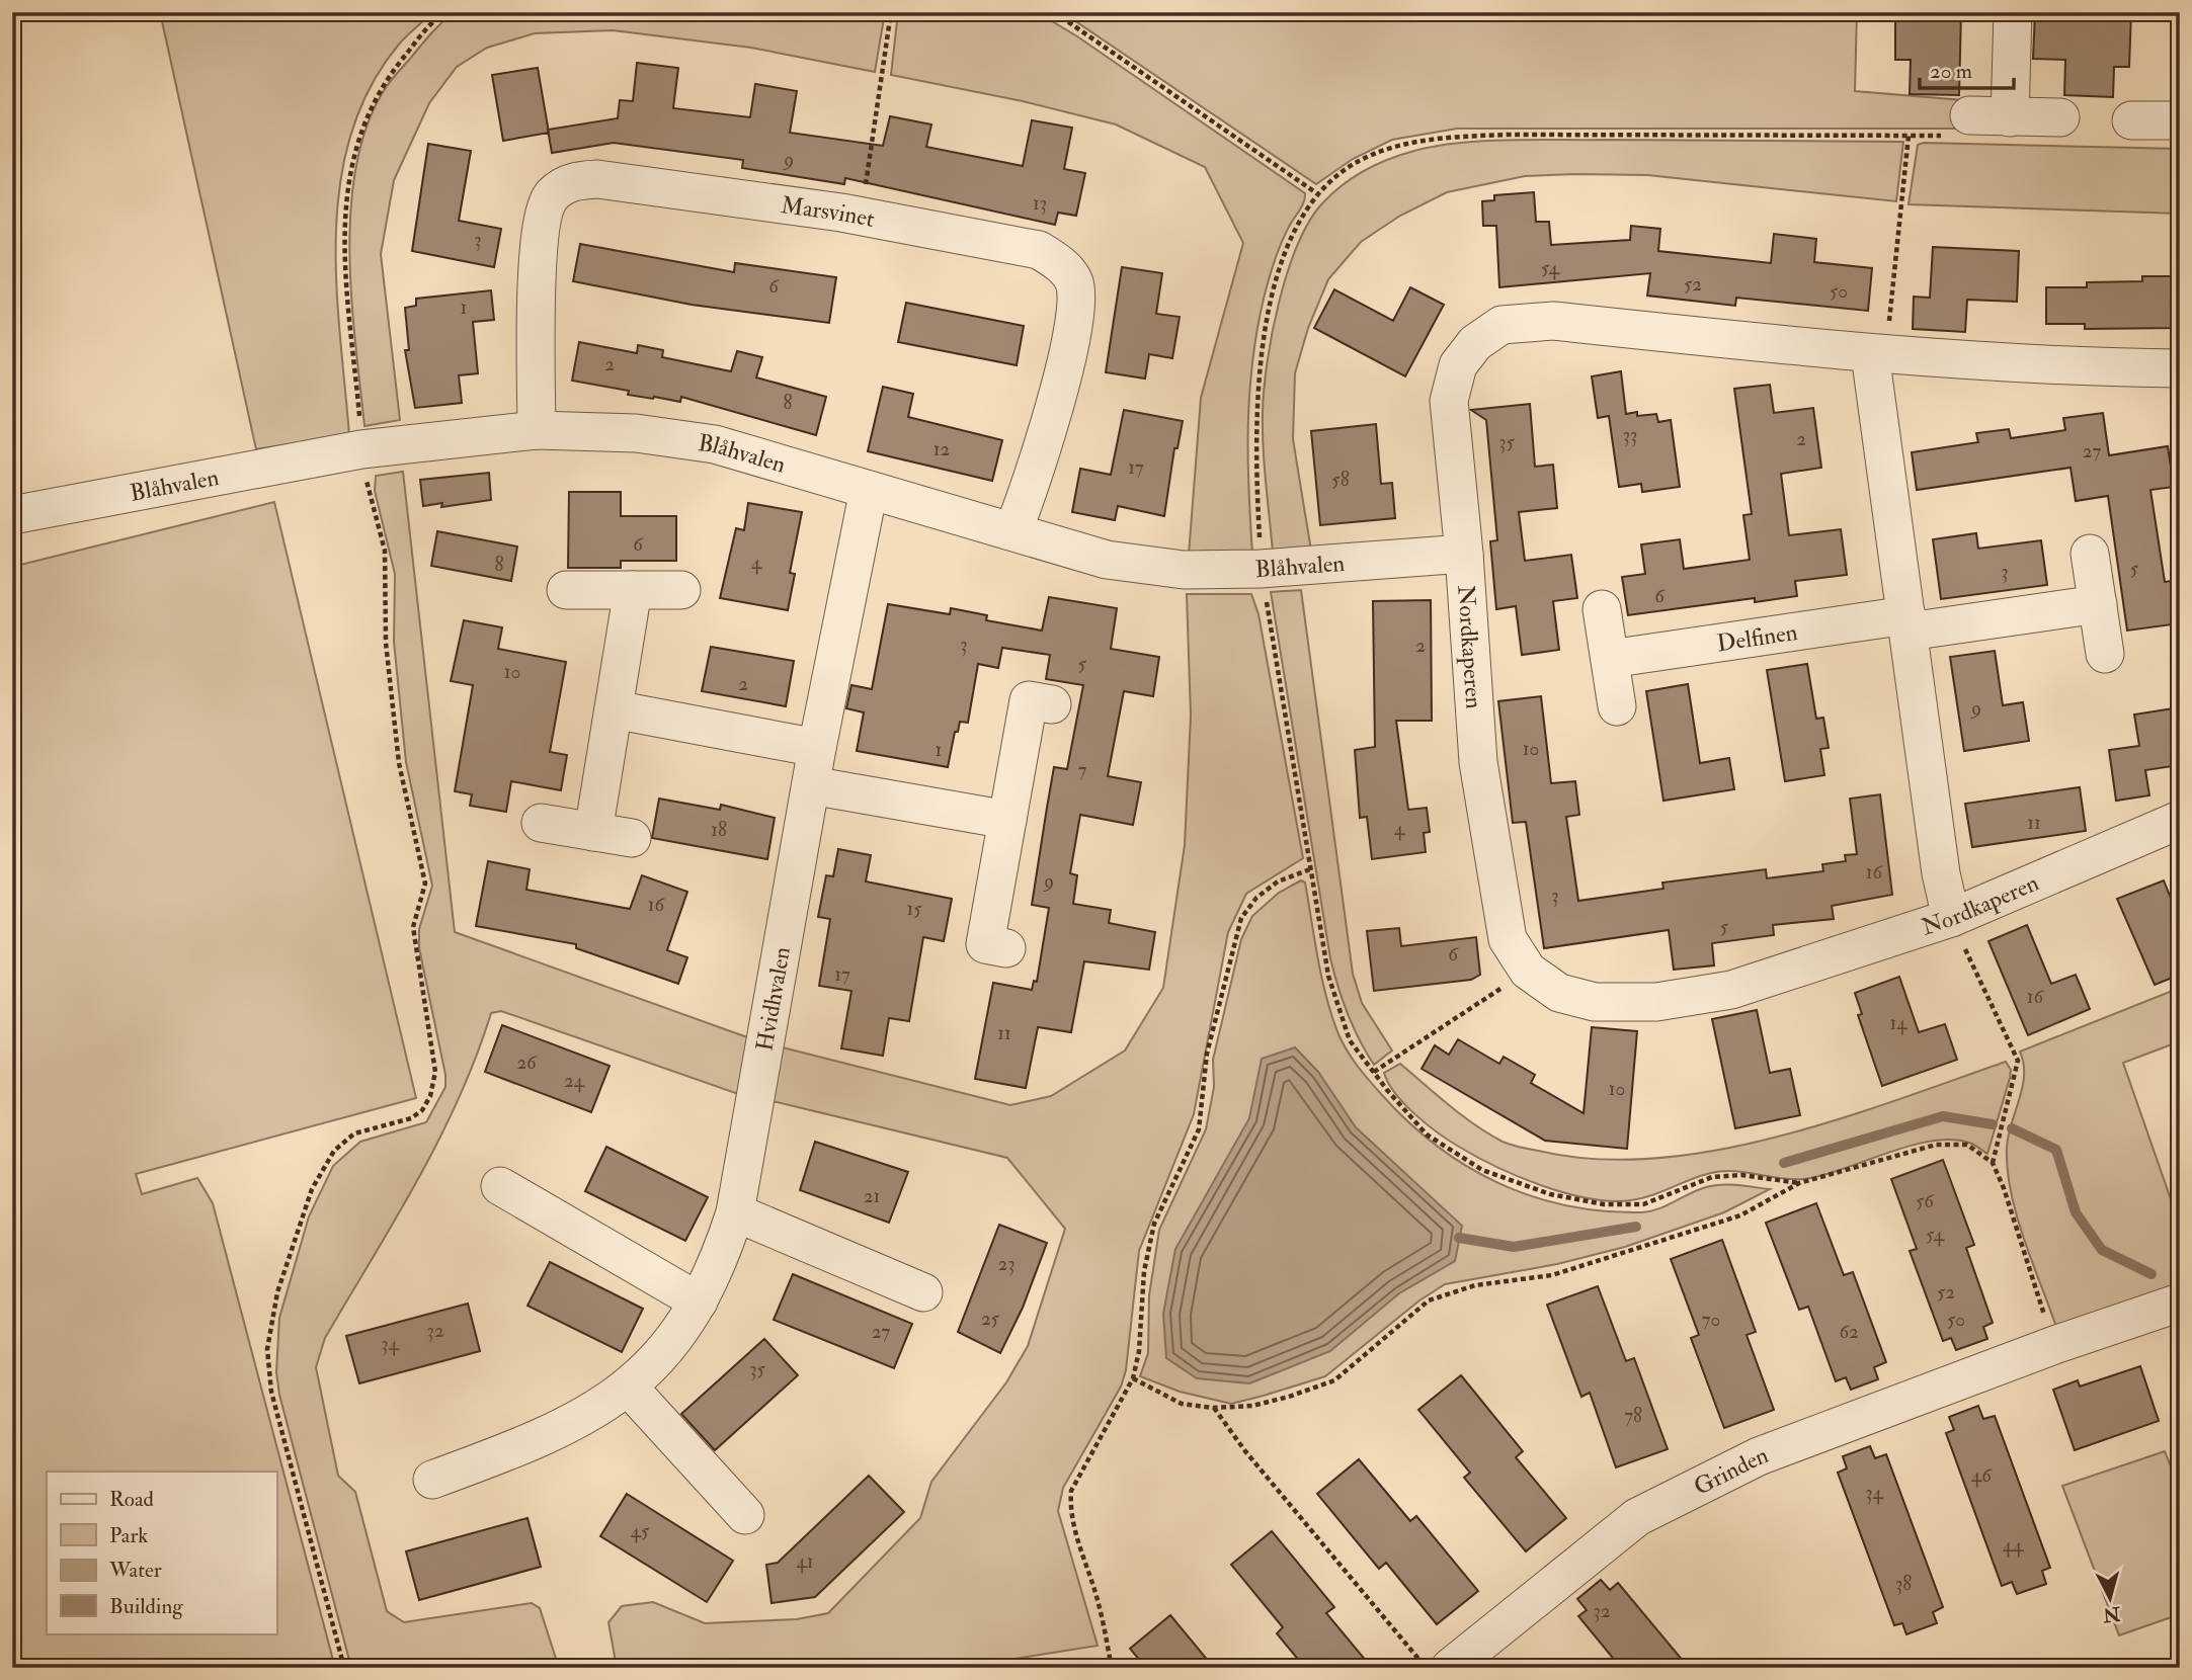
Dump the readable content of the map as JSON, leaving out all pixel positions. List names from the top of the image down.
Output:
{
  "streets": {
    "street": [
      "Marsvinet",
      "Blåhvalen",
      "Delfinen",
      "Nordkaperen",
      "Hvidhvalen",
      "Grinden"
    ]
  },
  "crossings": [
    ["Marsvinet", "Blåhvalen"],
    ["Blåhvalen", "Nordkaperen"],
    ["Blåhvalen", "Hvidhvalen"]
  ],
  "house_numbers": [
    "9",
    "13",
    "3",
    "54",
    "52",
    "6",
    "50",
    "1",
    "2",
    "8",
    "33",
    "2",
    "35",
    "12",
    "27",
    "17",
    "58",
    "6",
    "4",
    "8",
    "5",
    "3",
    "6",
    "3",
    "2",
    "5",
    "10",
    "2",
    "9",
    "10",
    "1",
    "7",
    "11",
    "4",
    "18",
    "16",
    "9",
    "3",
    "16",
    "15",
    "5",
    "6",
    "17",
    "16",
    "14",
    "11",
    "26",
    "24",
    "10",
    "21",
    "56",
    "54",
    "23",
    "52",
    "25",
    "70",
    "50",
    "32",
    "27",
    "62",
    "34",
    "35",
    "78",
    "46",
    "34",
    "45",
    "44",
    "41",
    "38",
    "32"
  ],
  "legend": [
    "Road",
    "Park",
    "Water",
    "Building"
  ],
  "scale_bar": "20 m",
  "north": "bottom"
}
